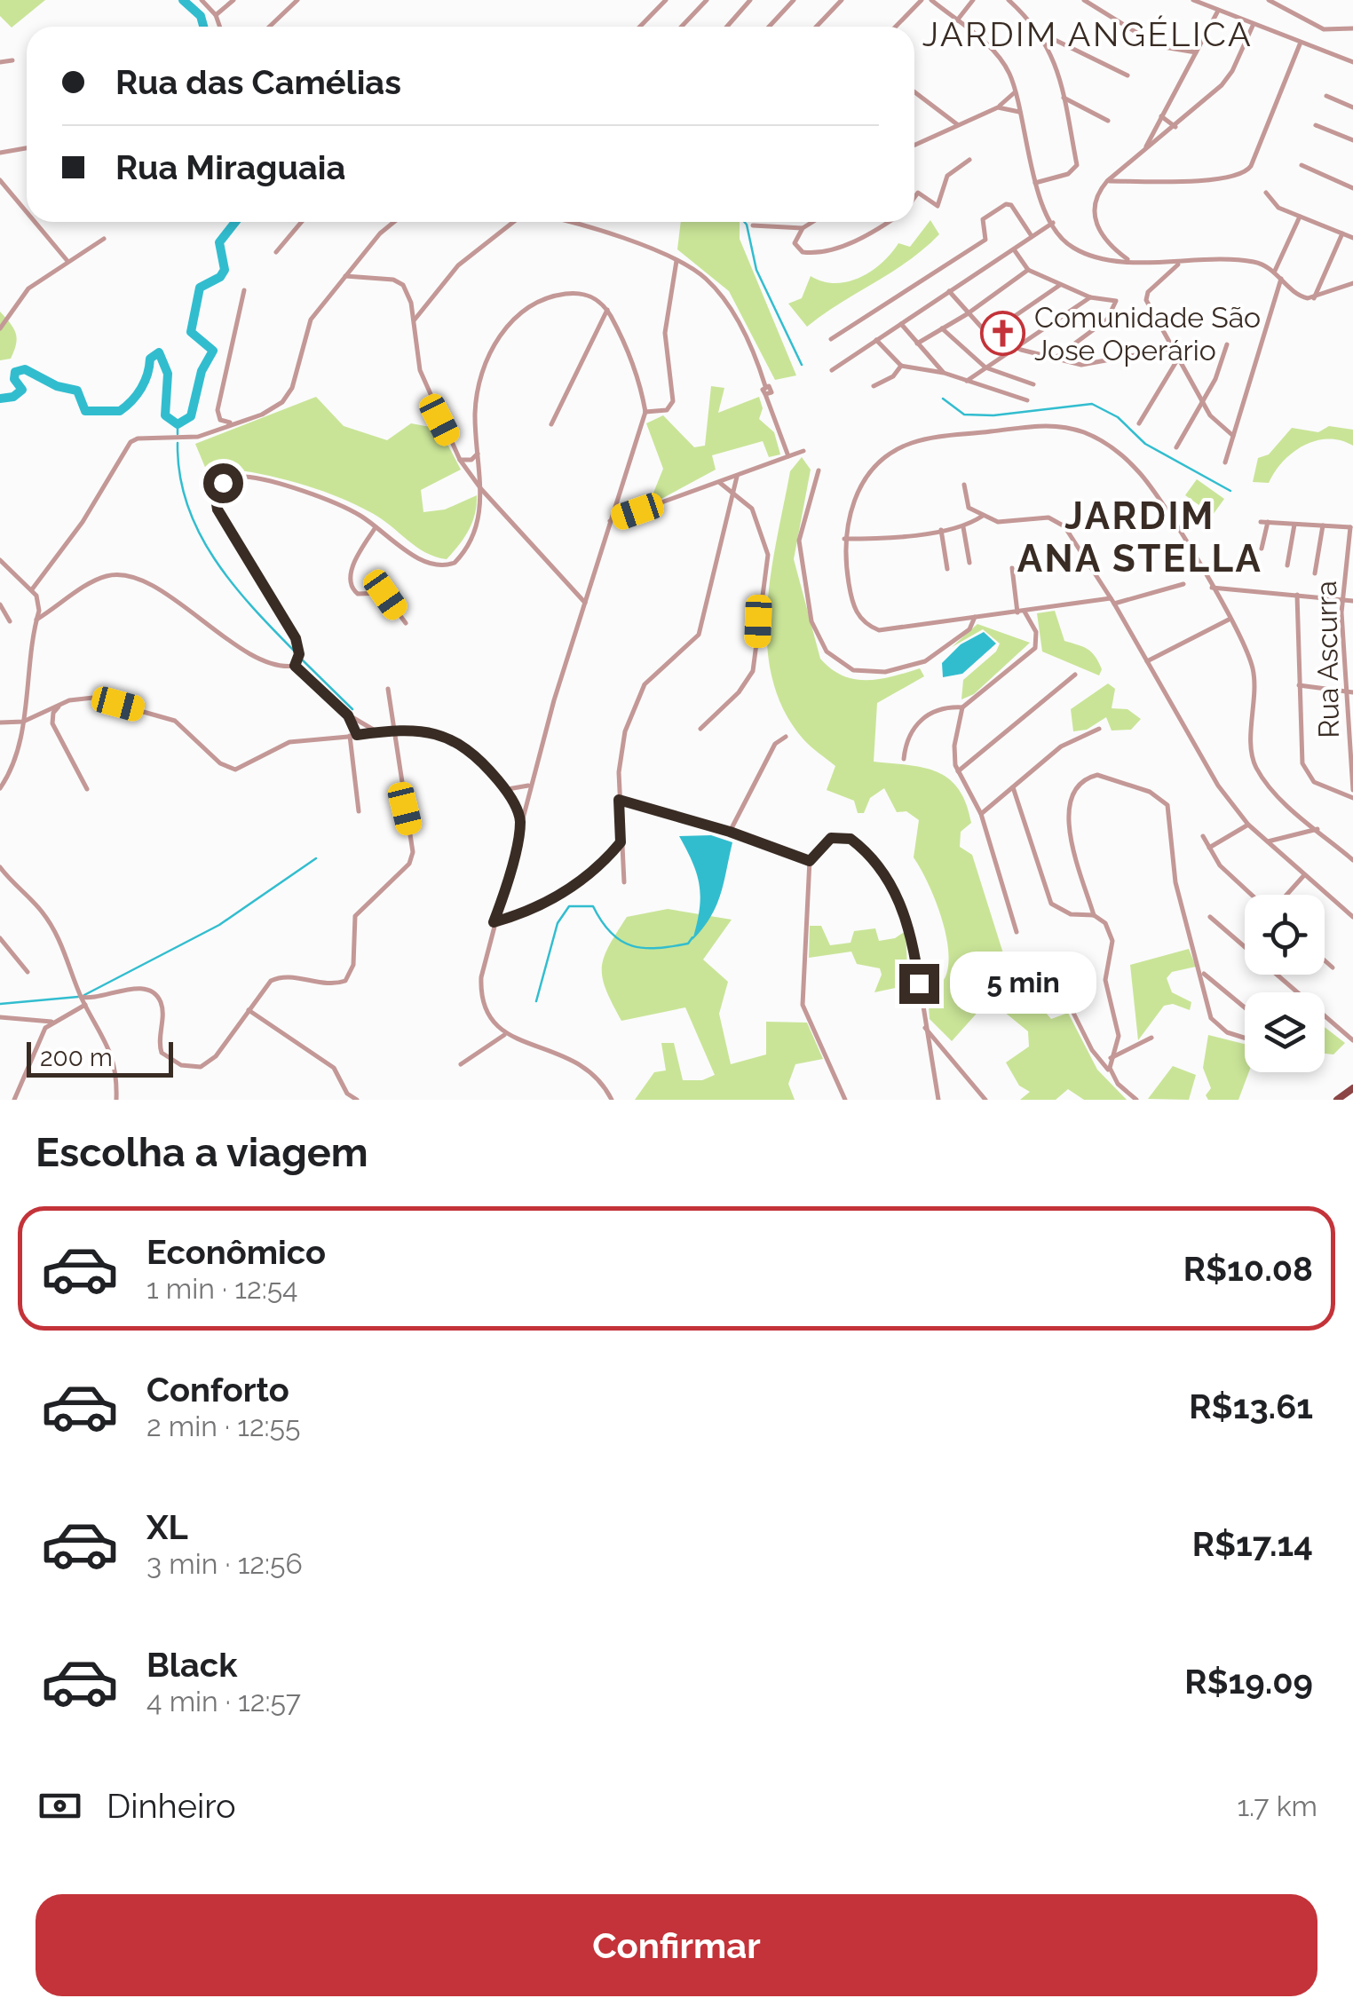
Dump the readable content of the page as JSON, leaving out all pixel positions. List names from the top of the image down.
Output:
{
  "streets": {
    "street": ["Rua Ascurra"]
  },
  "districts": ["JARDIM ANGÉLICA", "JARDIM ANA STELLA"],
  "places": {
    "church": ["Comunidade São Jose Operário"]
  },
  "scale_bar": "200 m",
  "page": {
    "banner": ["Rua das Camélias", "Rua Miraguaia"],
    "bubble": "5 min",
    "scale": "200 m",
    "heading": "Escolha a viagem",
    "list": [
      {
        "name": "Econômico",
        "note": "1 min · 12:54",
        "value": "R$10.08"
      },
      {
        "name": "Conforto",
        "note": "2 min · 12:55",
        "value": "R$13.61"
      },
      {
        "name": "XL",
        "note": "3 min · 12:56",
        "value": "R$17.14"
      },
      {
        "name": "Black",
        "note": "4 min · 12:57",
        "value": "R$19.09"
      }
    ],
    "pay": ["Dinheiro", "1.7 km"],
    "buttons": "Confirmar"
  }
}
